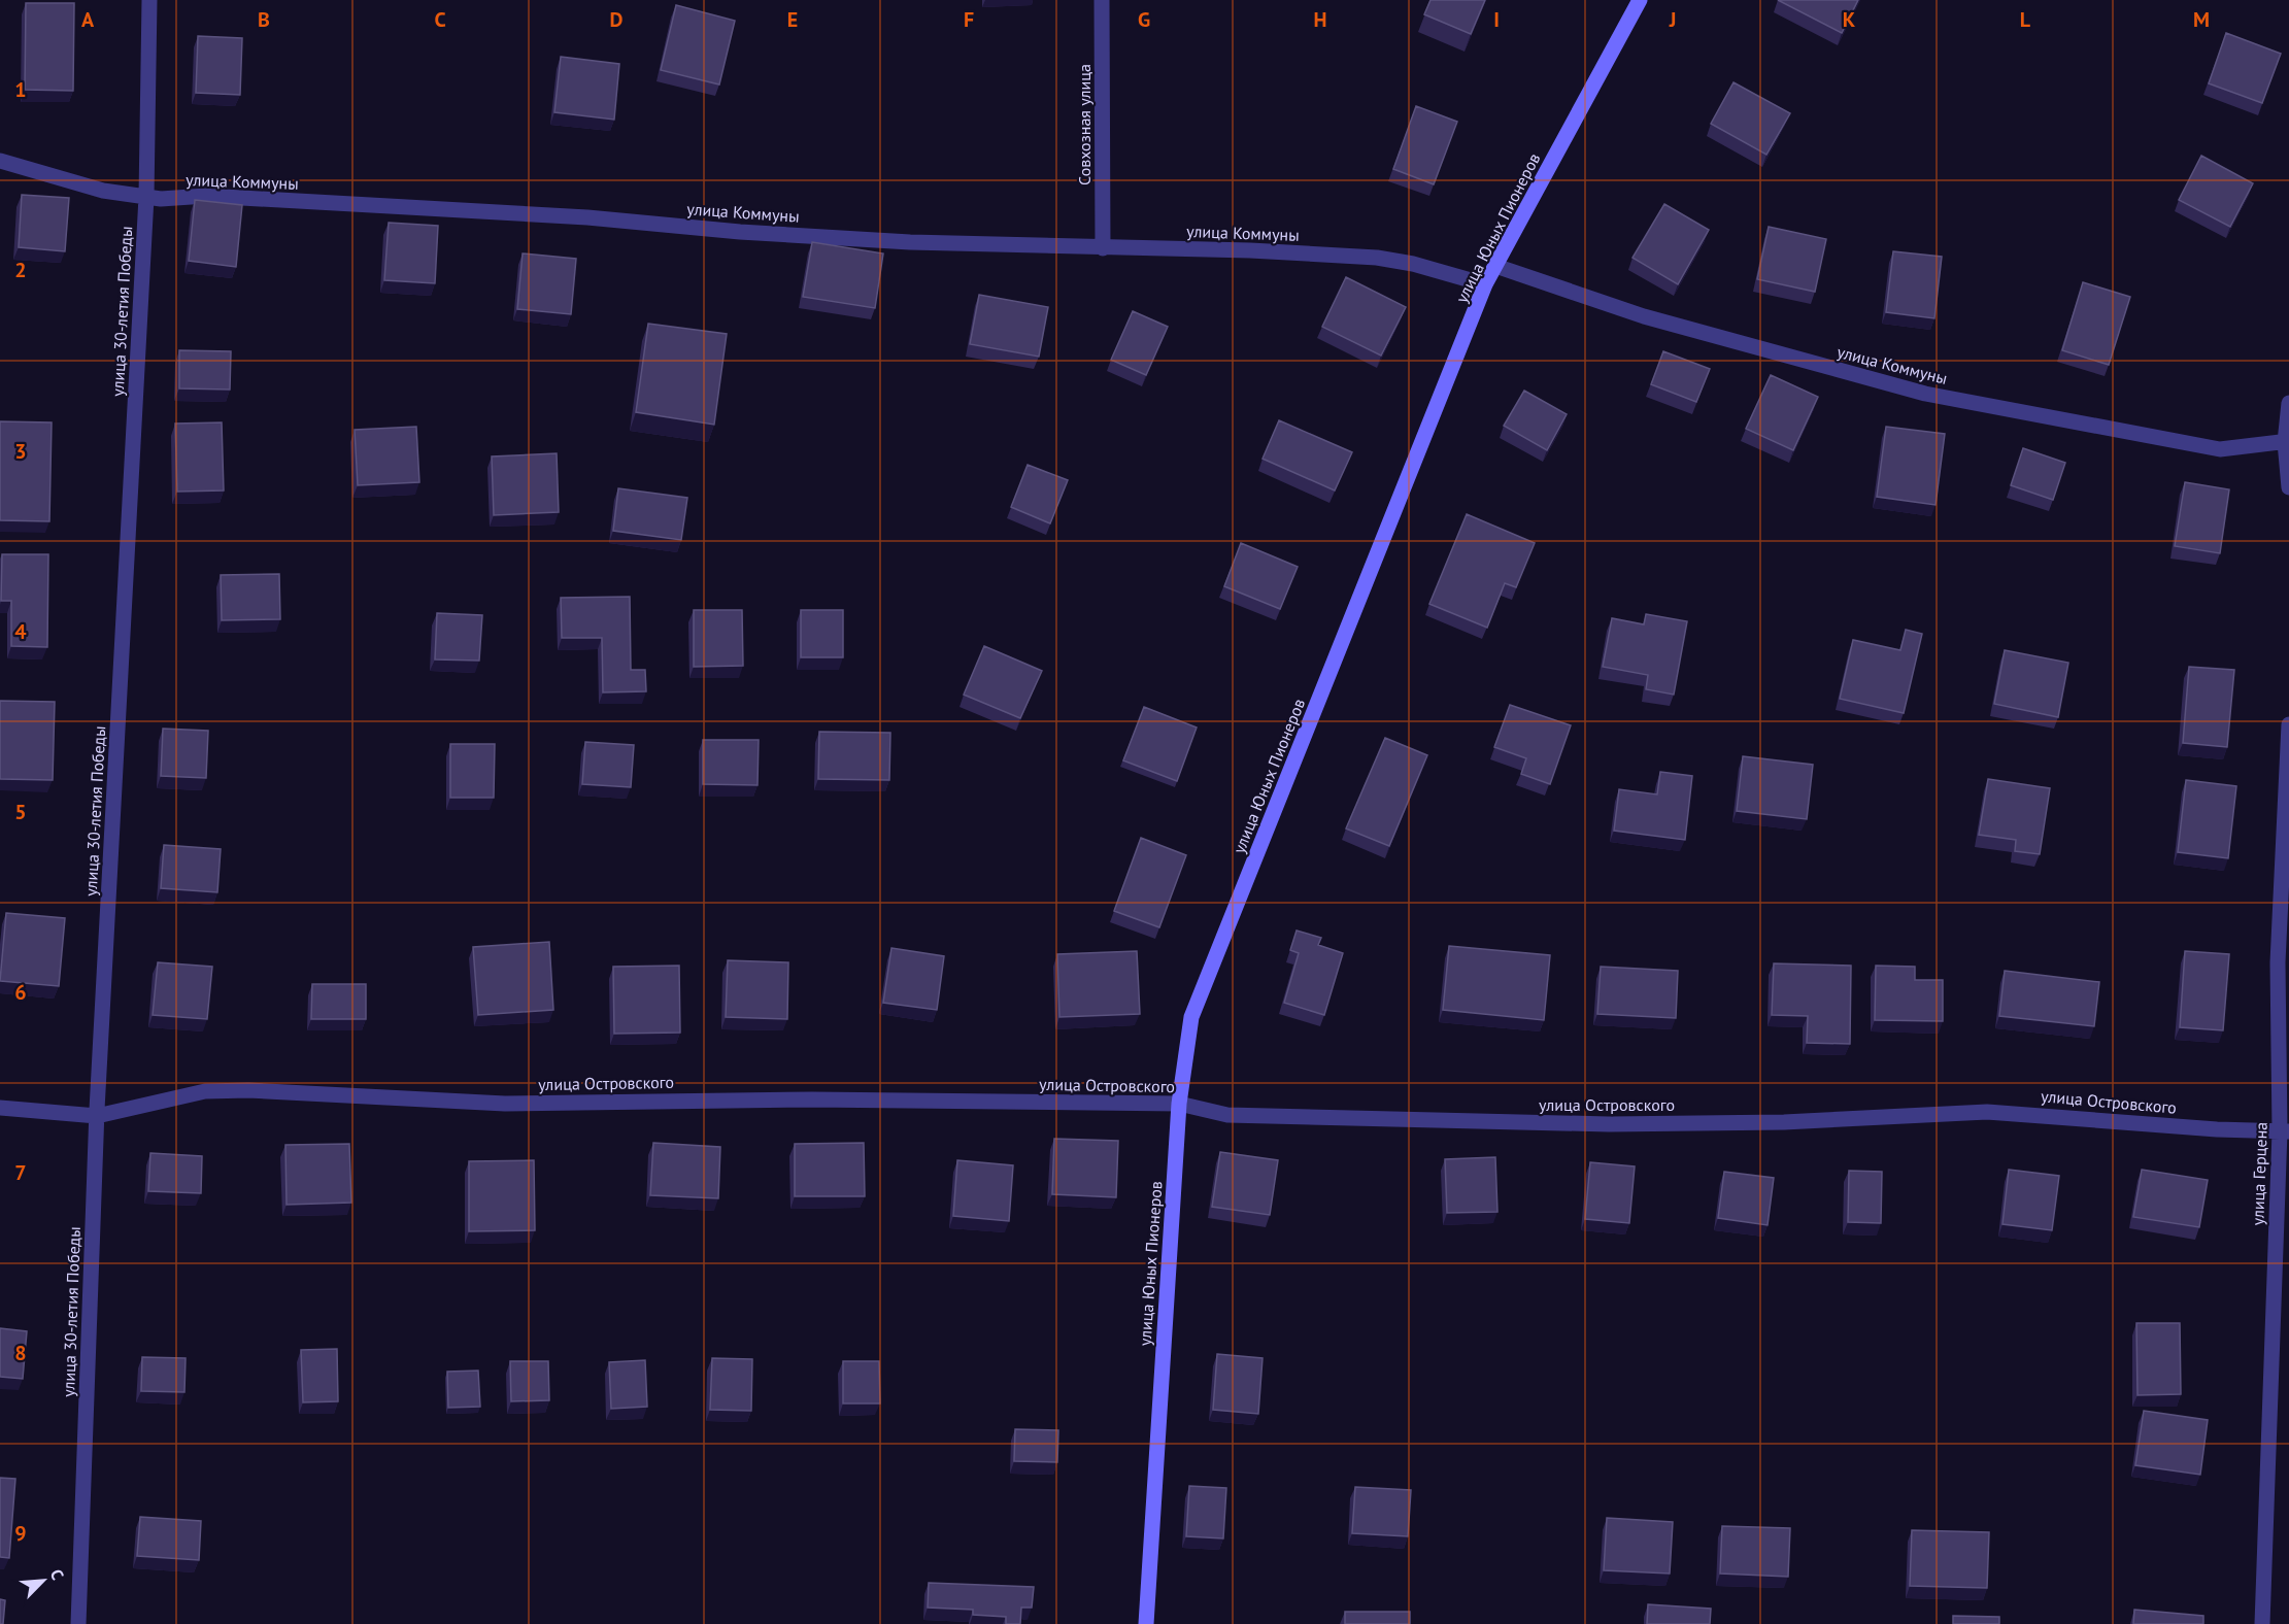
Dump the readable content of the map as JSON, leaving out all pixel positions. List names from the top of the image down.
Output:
{
  "streets": {
    "main road": ["улица Юных Пионеров"],
    "street": [
      "Совхозная улица",
      "улица Коммуны",
      "улица 30-летия Победы",
      "улица Островского",
      "улица Герцена"
    ]
  },
  "crossings": [
    ["Совхозная улица", "улица Коммуны"],
    ["улица Коммуны", "улица Юных Пионеров"],
    ["улица Коммуны", "улица 30-летия Победы"],
    ["улица Юных Пионеров", "улица Островского"],
    ["улица 30-летия Победы", "улица Островского"],
    ["улица Островского", "улица Герцена"]
  ],
  "north": "top right",
  "grid": {
    "columns": [
      "A",
      "B",
      "C",
      "D",
      "E",
      "F",
      "G",
      "H",
      "I",
      "J",
      "K",
      "L",
      "M"
    ],
    "rows": [
      "1",
      "2",
      "3",
      "4",
      "5",
      "6",
      "7",
      "8",
      "9"
    ]
  }
}
